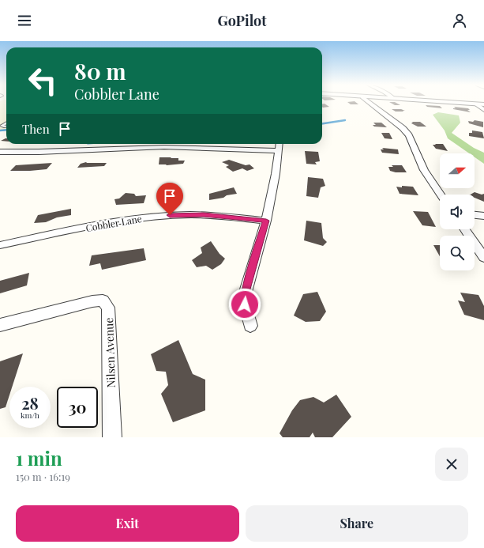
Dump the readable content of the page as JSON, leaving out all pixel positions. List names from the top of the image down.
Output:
{
  "streets": {
    "street": ["Cobbler Lane", "Nilsen Avenue"]
  },
  "north": "right",
  "page": {
    "header": "GoPilot",
    "turn": ["80 m", "Cobbler Lane"],
    "then": "Then",
    "speed": "28 km/h",
    "limit": "30",
    "heading": ["1 min", "150 m · 16:19"],
    "buttons": ["Exit", "Share"]
  }
}
